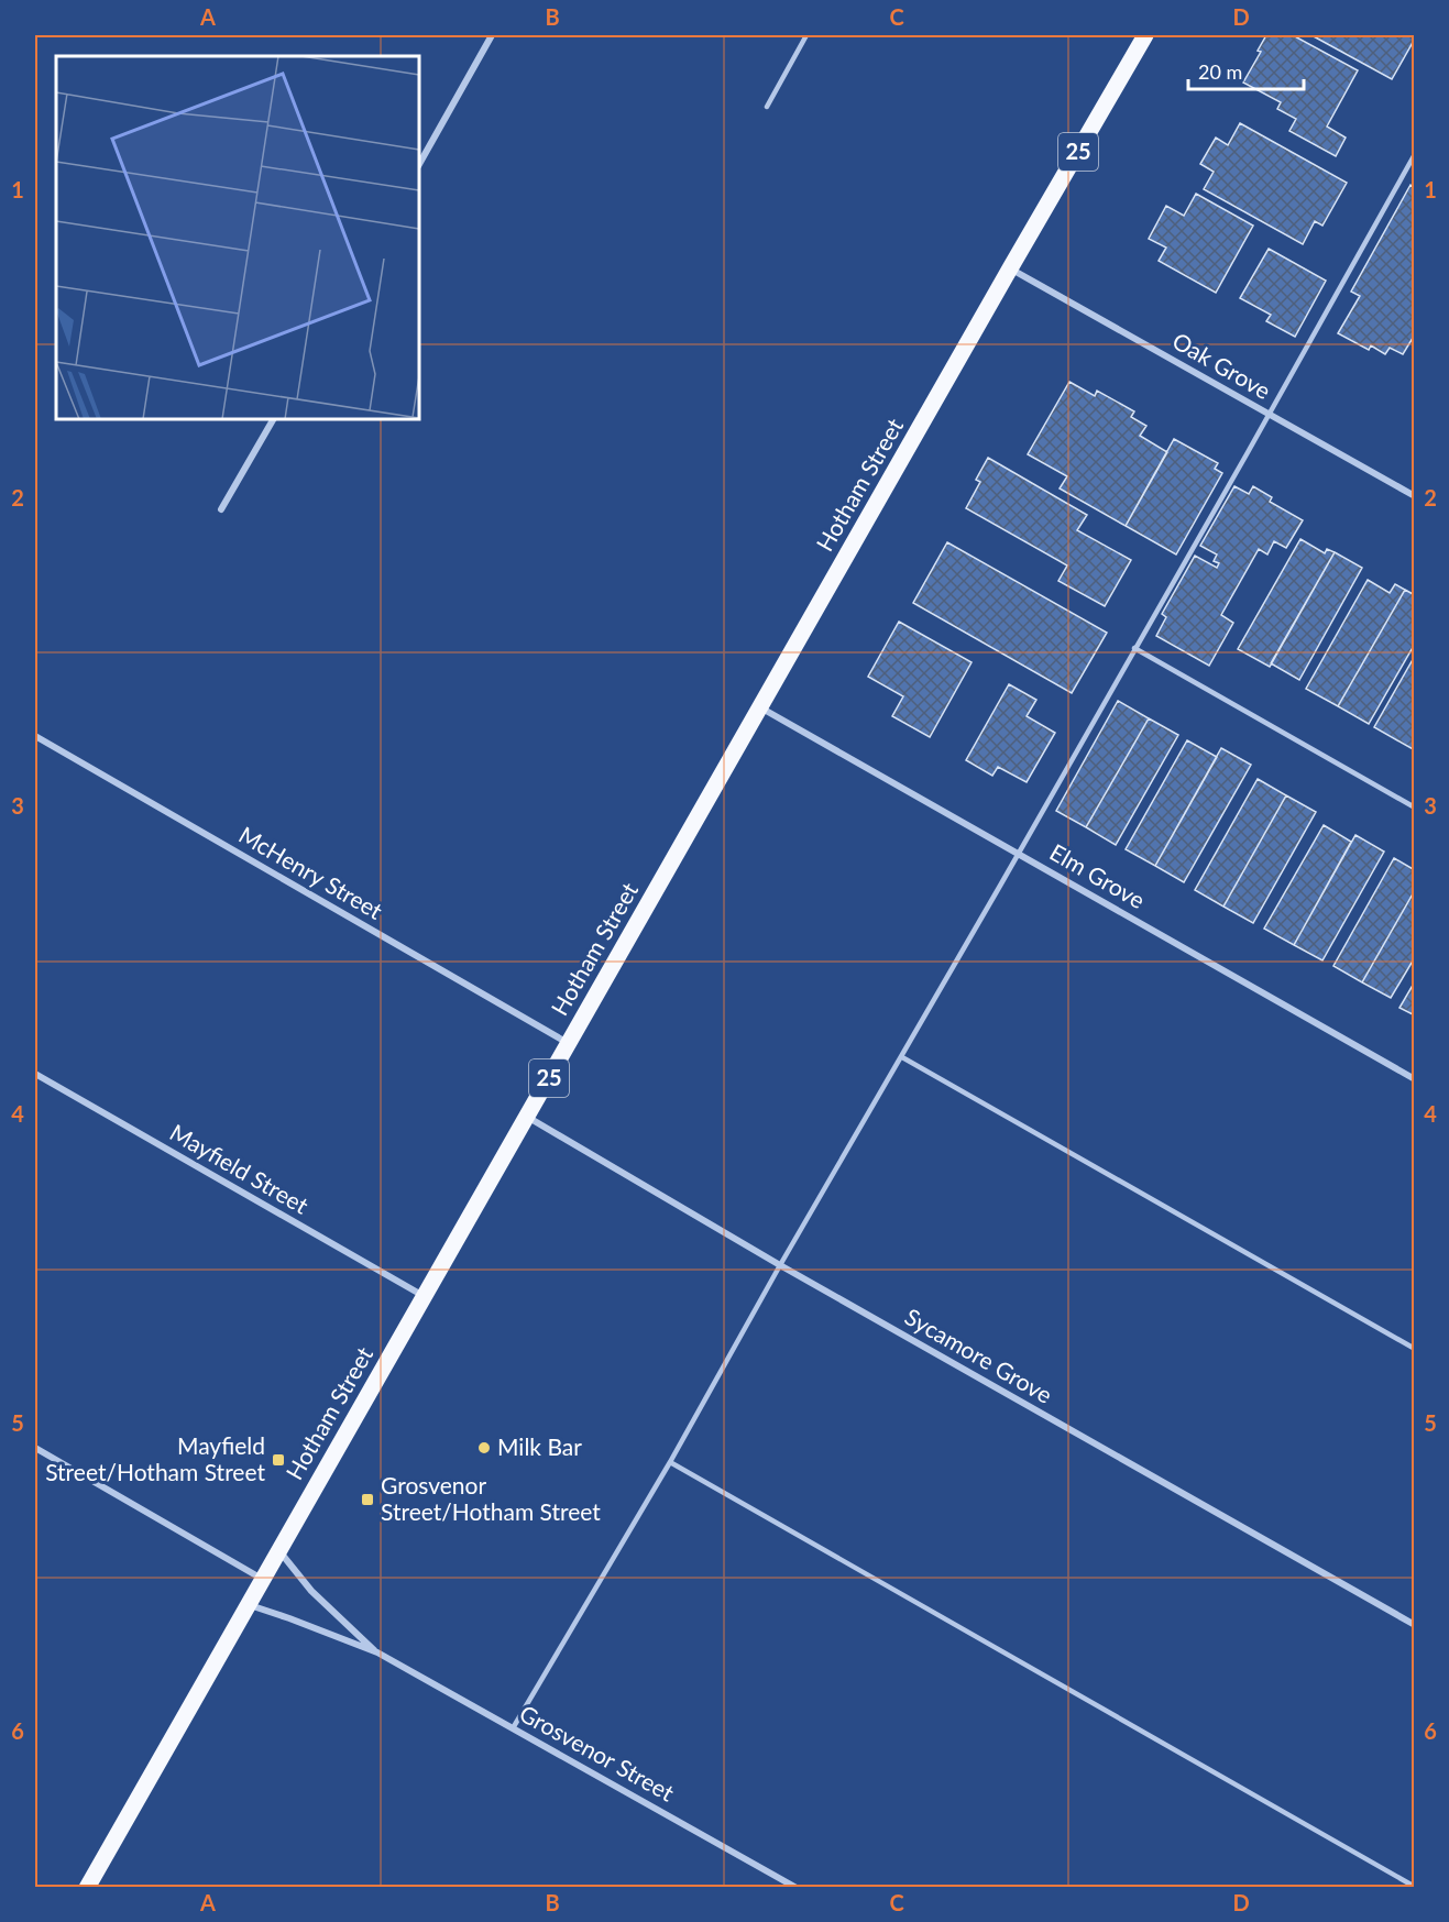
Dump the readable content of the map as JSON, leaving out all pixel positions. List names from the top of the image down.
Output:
{
  "streets": {
    "main road": ["25", "Hotham Street"],
    "street": [
      "Oak Grove",
      "McHenry Street",
      "Elm Grove",
      "Mayfield Street",
      "Sycamore Grove",
      "Grosvenor Street"
    ]
  },
  "crossings": [
    ["Oak Grove", "Hotham Street"],
    ["Hotham Street", "McHenry Street"],
    ["Hotham Street", "Elm Grove"],
    ["Hotham Street", "Mayfield Street"],
    ["Hotham Street", "Sycamore Grove"],
    ["Hotham Street", "Grosvenor Street"]
  ],
  "places": {
    "other": ["Milk Bar"],
    "transit": ["Mayfield Street/Hotham Street", "Grosvenor Street/Hotham Street"]
  },
  "scale_bar": "20 m",
  "grid": {
    "columns": [
      "A",
      "B",
      "C",
      "D"
    ],
    "rows": [
      "1",
      "2",
      "3",
      "4",
      "5",
      "6"
    ]
  }
}
